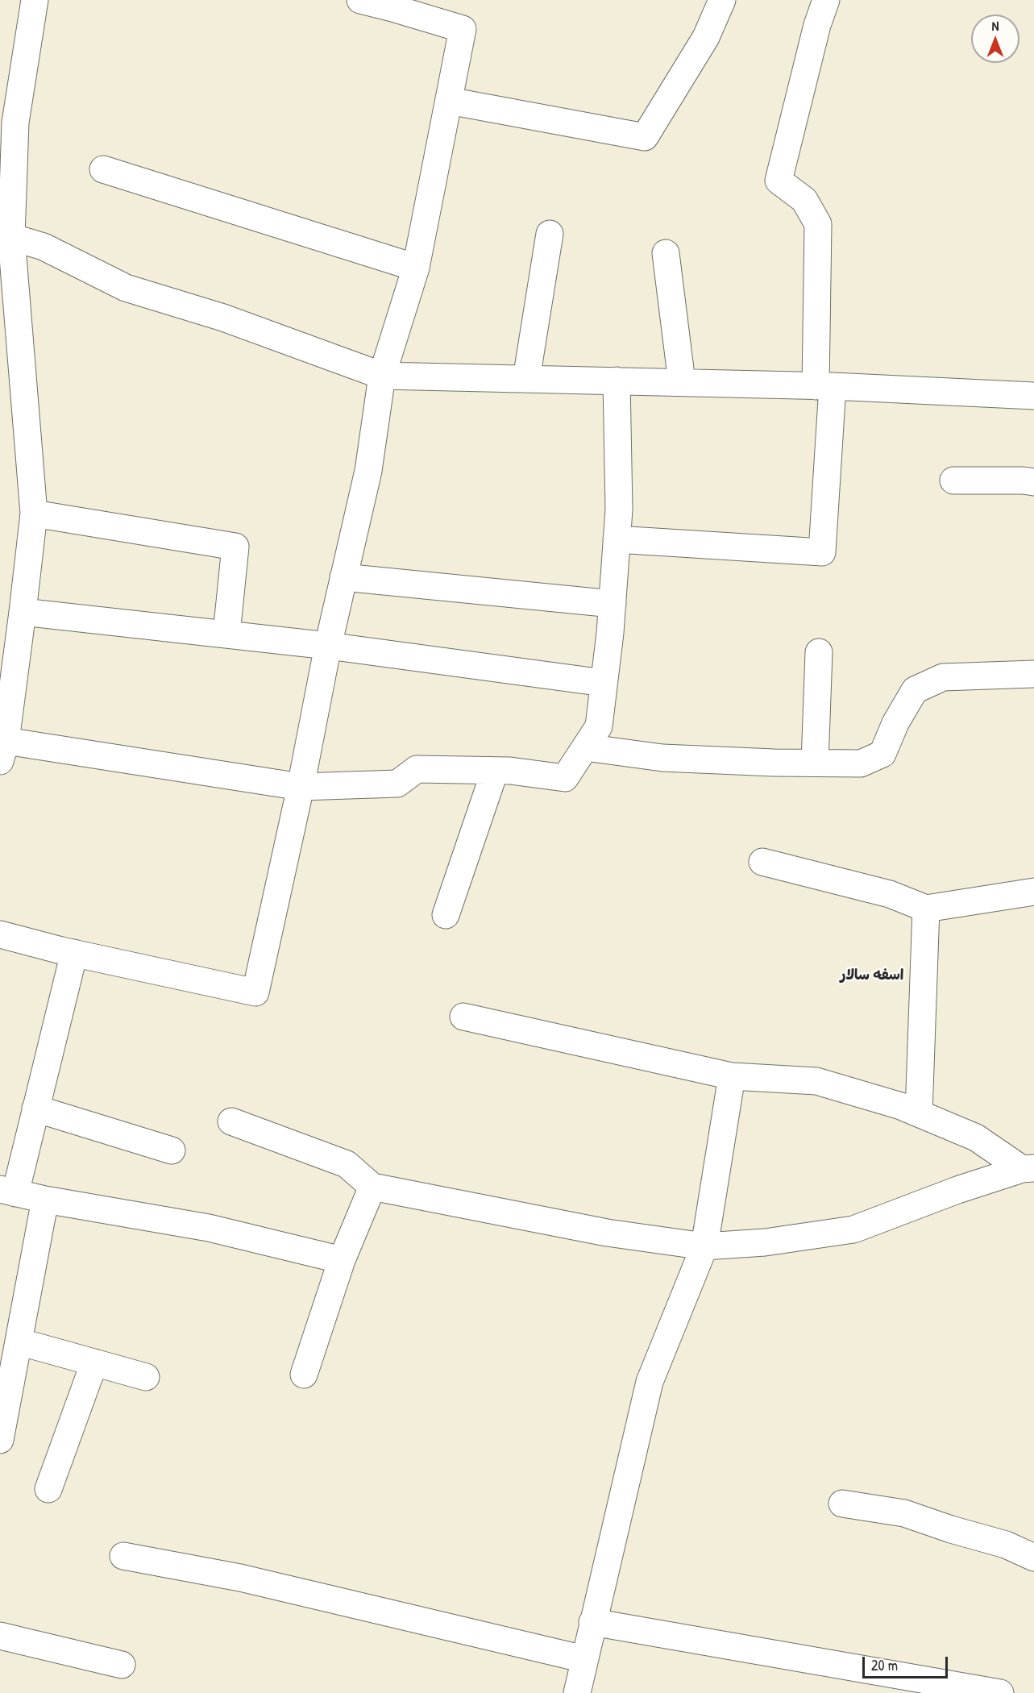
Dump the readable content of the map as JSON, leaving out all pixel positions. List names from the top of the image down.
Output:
{
  "districts": ["اسفه سالار"],
  "scale_bar": "20 m",
  "north": "top"
}
